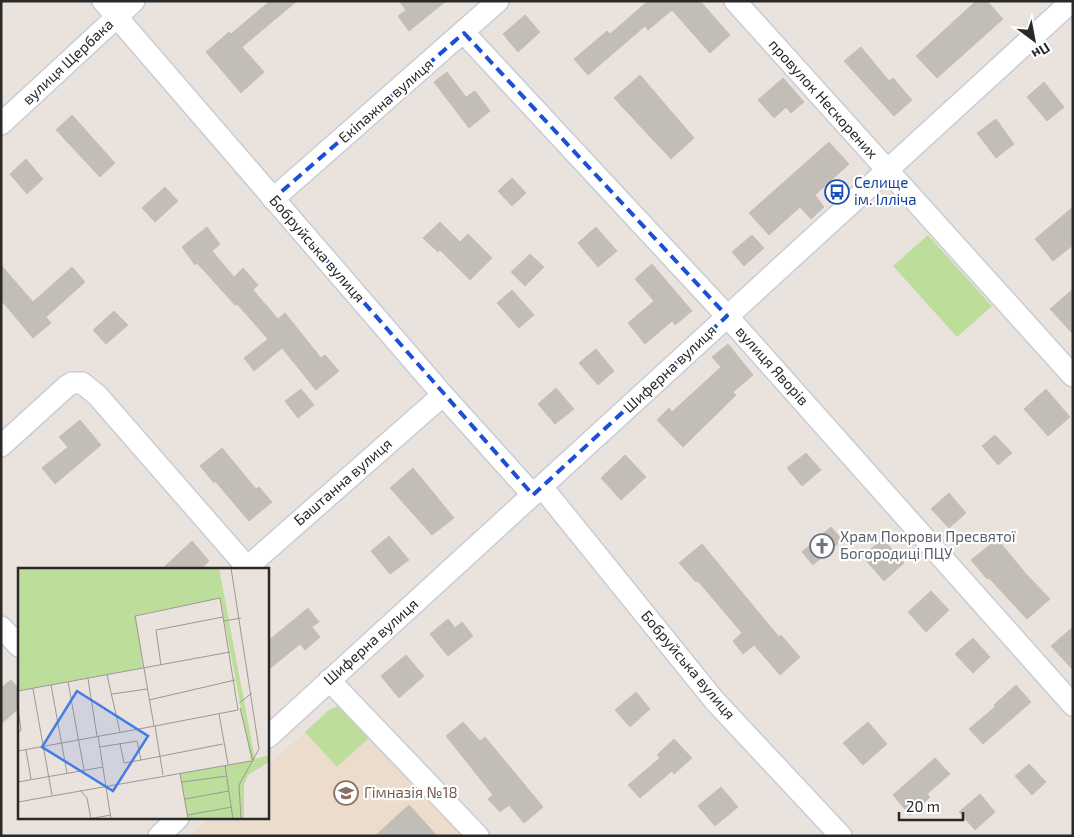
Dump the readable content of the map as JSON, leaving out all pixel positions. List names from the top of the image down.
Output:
{
  "streets": {
    "street": [
      "вулиця Щербака",
      "провулок Нескорених",
      "Екіпажна вулиця",
      "Бобруйська вулиця",
      "вулиця Яворів",
      "Шиферна вулиця",
      "Баштанна вулиця"
    ]
  },
  "crossings": [
    ["вулиця Щербака", "Бобруйська вулиця"],
    ["провулок Нескорених", "Шиферна вулиця"],
    ["Екіпажна вулиця", "Бобруйська вулиця"],
    ["Екіпажна вулиця", "вулиця Яворів"],
    ["Бобруйська вулиця", "Шиферна вулиця"],
    ["Бобруйська вулиця", "Баштанна вулиця"],
    ["вулиця Яворів", "Шиферна вулиця"]
  ],
  "places": {
    "bus stop": ["Селище ім. Ілліча"],
    "church": ["Храм Покрови Пресвятої Богородиці ПЦУ"],
    "school or university": ["Гімназія №18"]
  },
  "scale_bar": "20 m",
  "north": "bottom right"
}
